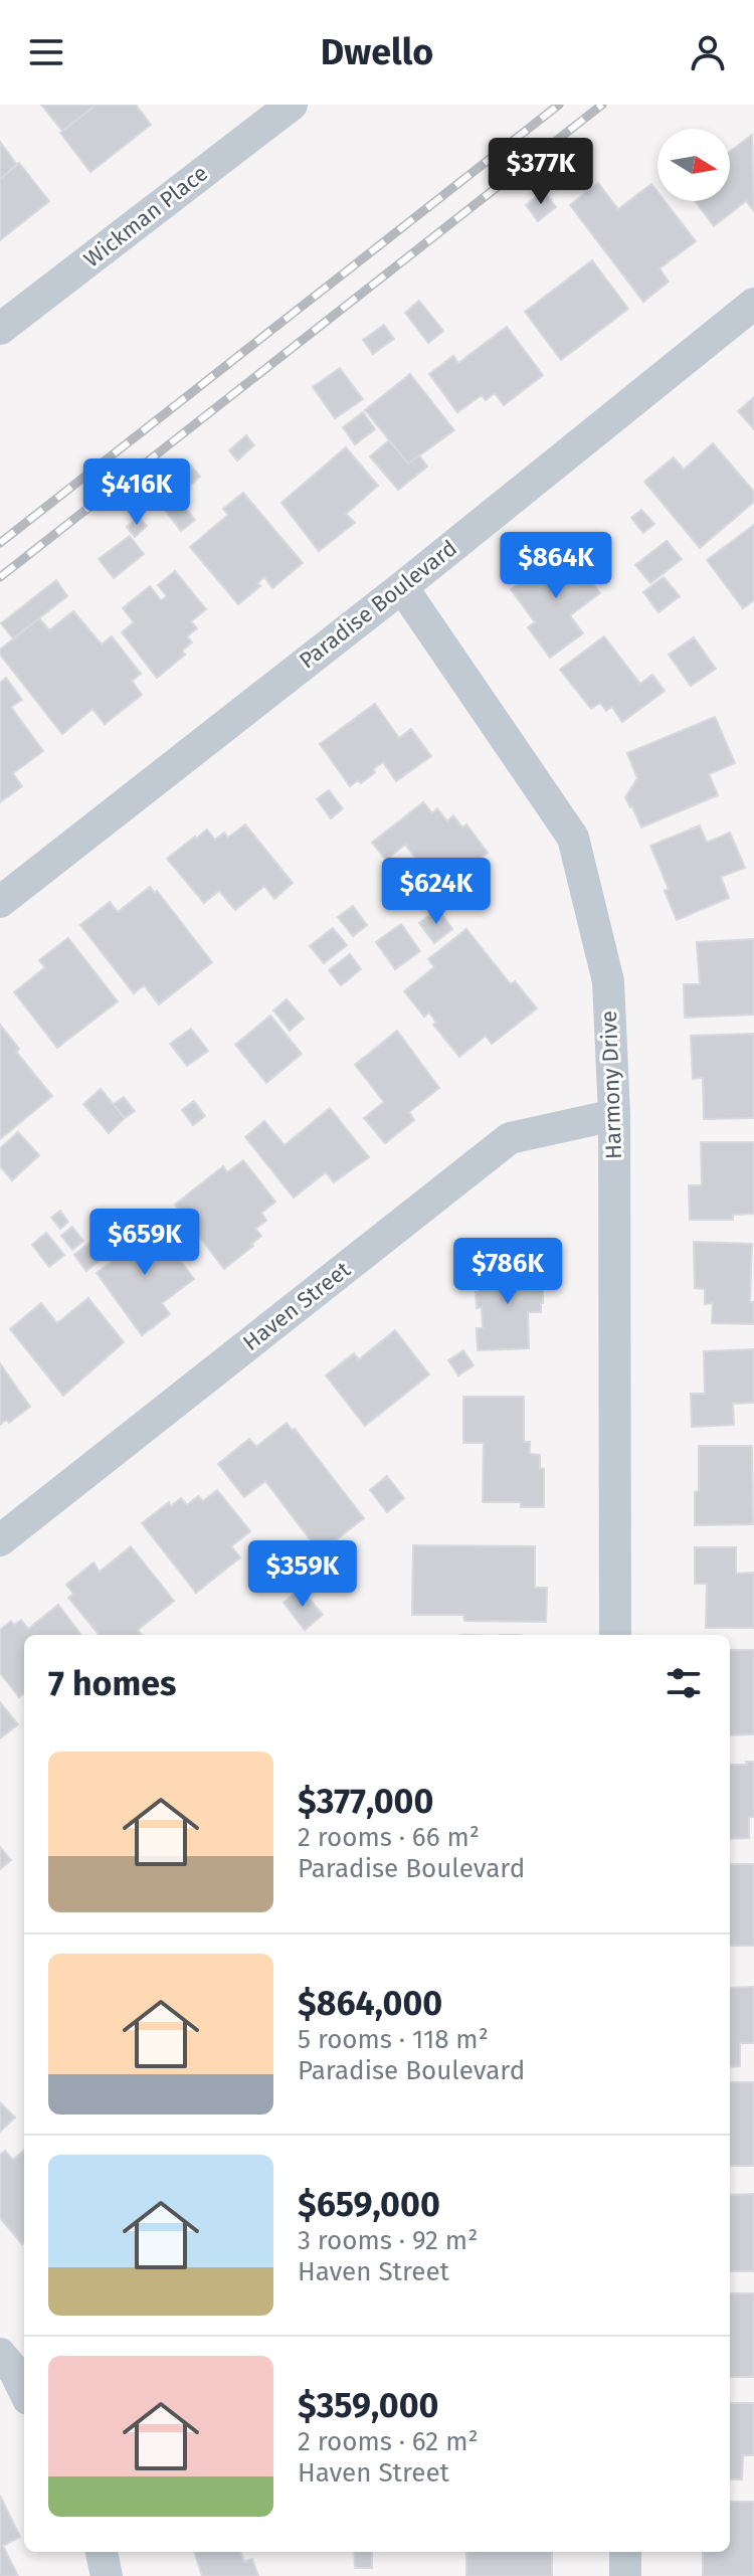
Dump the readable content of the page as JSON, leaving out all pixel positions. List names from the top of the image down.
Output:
{
  "streets": {
    "street": [
      "Wickman Place",
      "Paradise Boulevard",
      "Harmony Drive",
      "Haven Street"
    ]
  },
  "crossings": [
    ["Paradise Boulevard", "Harmony Drive"],
    ["Harmony Drive", "Haven Street"]
  ],
  "north": "right",
  "page": {
    "header": "Dwello",
    "price": [
      "$377K",
      "$416K",
      "$864K",
      "$624K",
      "$659K",
      "$786K",
      "$359K"
    ],
    "heading": "7 homes",
    "list": [
      {
        "name": "$377,000",
        "note": "2 rooms · 66 m² · Paradise Boulevard"
      },
      {
        "name": "$864,000",
        "note": "5 rooms · 118 m² · Paradise Boulevard"
      },
      {
        "name": "$659,000",
        "note": "3 rooms · 92 m² · Haven Street"
      },
      {
        "name": "$359,000",
        "note": "2 rooms · 62 m² · Haven Street"
      }
    ]
  }
}
